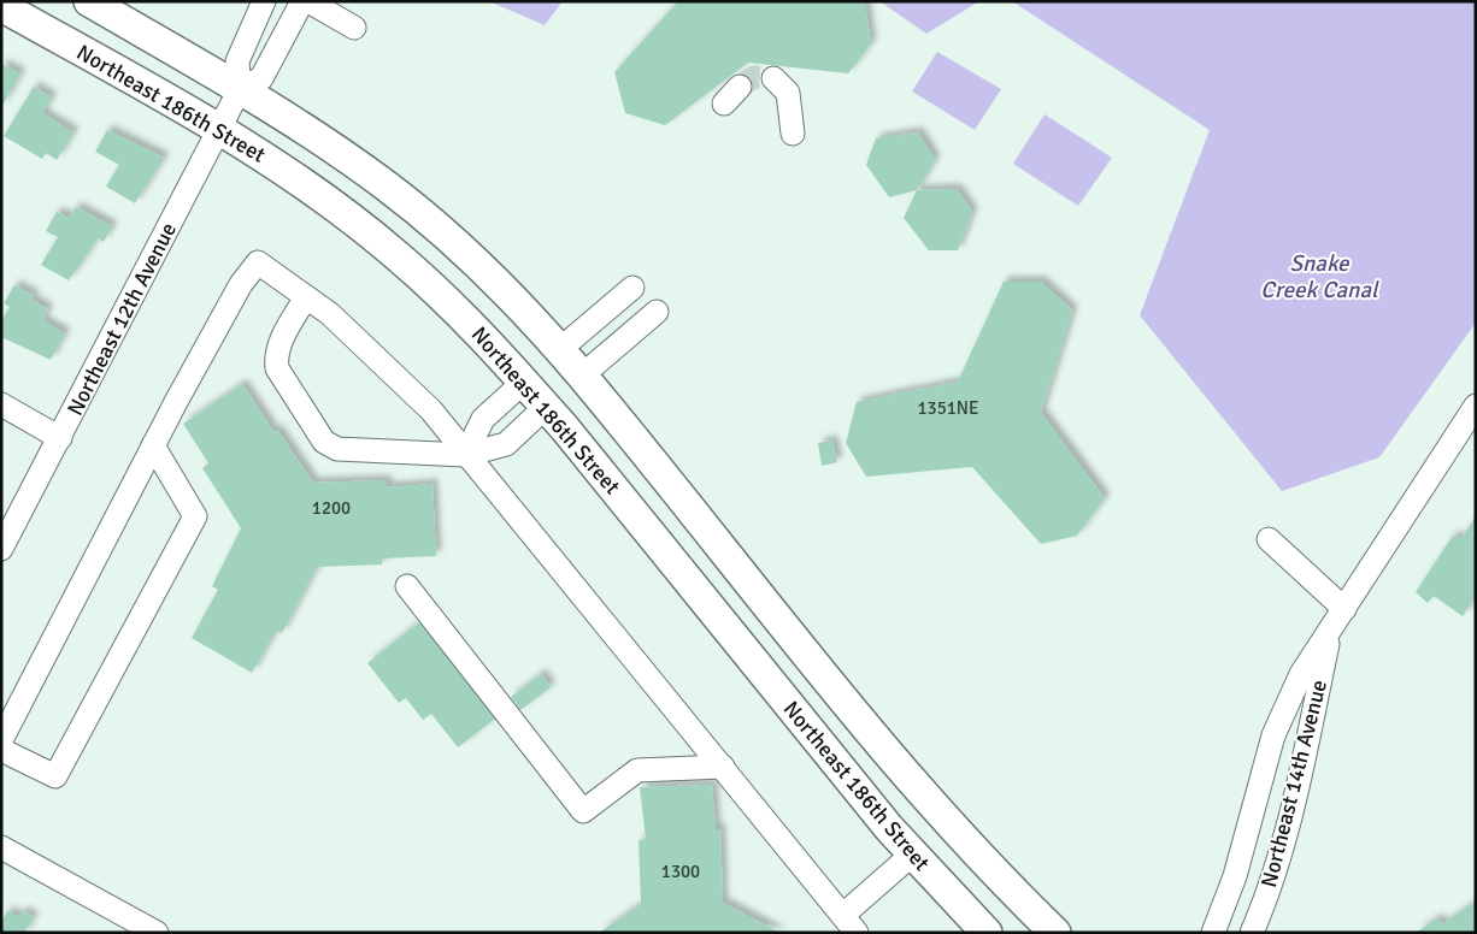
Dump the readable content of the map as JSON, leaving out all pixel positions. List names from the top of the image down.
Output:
{
  "streets": {
    "main road": ["Northeast 186th Street"],
    "street": ["Northeast 12th Avenue", "Northeast 14th Avenue"]
  },
  "crossings": [
    ["Northeast 186th Street", "Northeast 12th Avenue"]
  ],
  "water": ["Snake Creek Canal"],
  "house_numbers": ["1351NE", "1200", "1300"]
}
